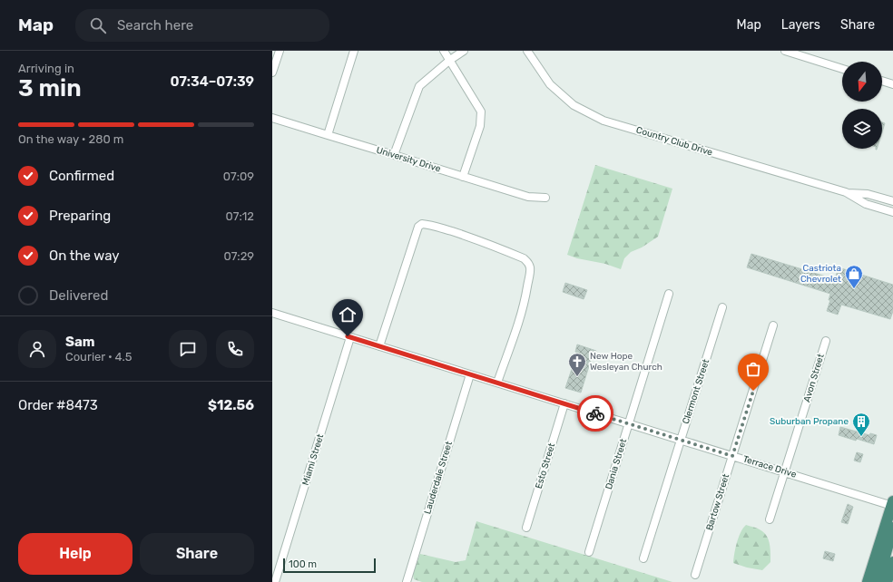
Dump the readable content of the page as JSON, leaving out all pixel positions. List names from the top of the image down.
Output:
{
  "streets": {
    "street": [
      "Country Club Drive",
      "University Drive",
      "Avon Street",
      "Clermont Street",
      "Miami Street",
      "Dania Street",
      "Esto Street",
      "Terrace Drive",
      "Lauderdale Street",
      "Bartow Street"
    ]
  },
  "crossings": [
    ["Avon Street", "Terrace Drive"],
    ["Clermont Street", "Terrace Drive"],
    ["Miami Street", "Terrace Drive"],
    ["Dania Street", "Terrace Drive"],
    ["Esto Street", "Terrace Drive"],
    ["Terrace Drive", "Lauderdale Street"],
    ["Terrace Drive", "Bartow Street"]
  ],
  "places": {
    "shop": ["Castriota Chevrolet"],
    "church": ["New Hope Wesleyan Church"],
    "building": ["Suburban Propane"]
  },
  "scale_bar": "100 m",
  "north": "bottom",
  "page": {
    "header": "Map",
    "search": "Search here",
    "nav": ["Map", "Layers", "Share"],
    "heading": ["3 min", "Arriving in", "07:34–07:39"],
    "panel": [
      "Sam",
      "Courier · 4.5",
      "Order #8473",
      "$12.56"
    ],
    "bar": "On the way · 280 m",
    "list": [
      ["Confirmed", "07:09"],
      ["Preparing", "07:12"],
      ["On the way", "07:29"],
      "Delivered"
    ],
    "buttons": ["Help", "Share"],
    "scale": "100 m"
  }
}
